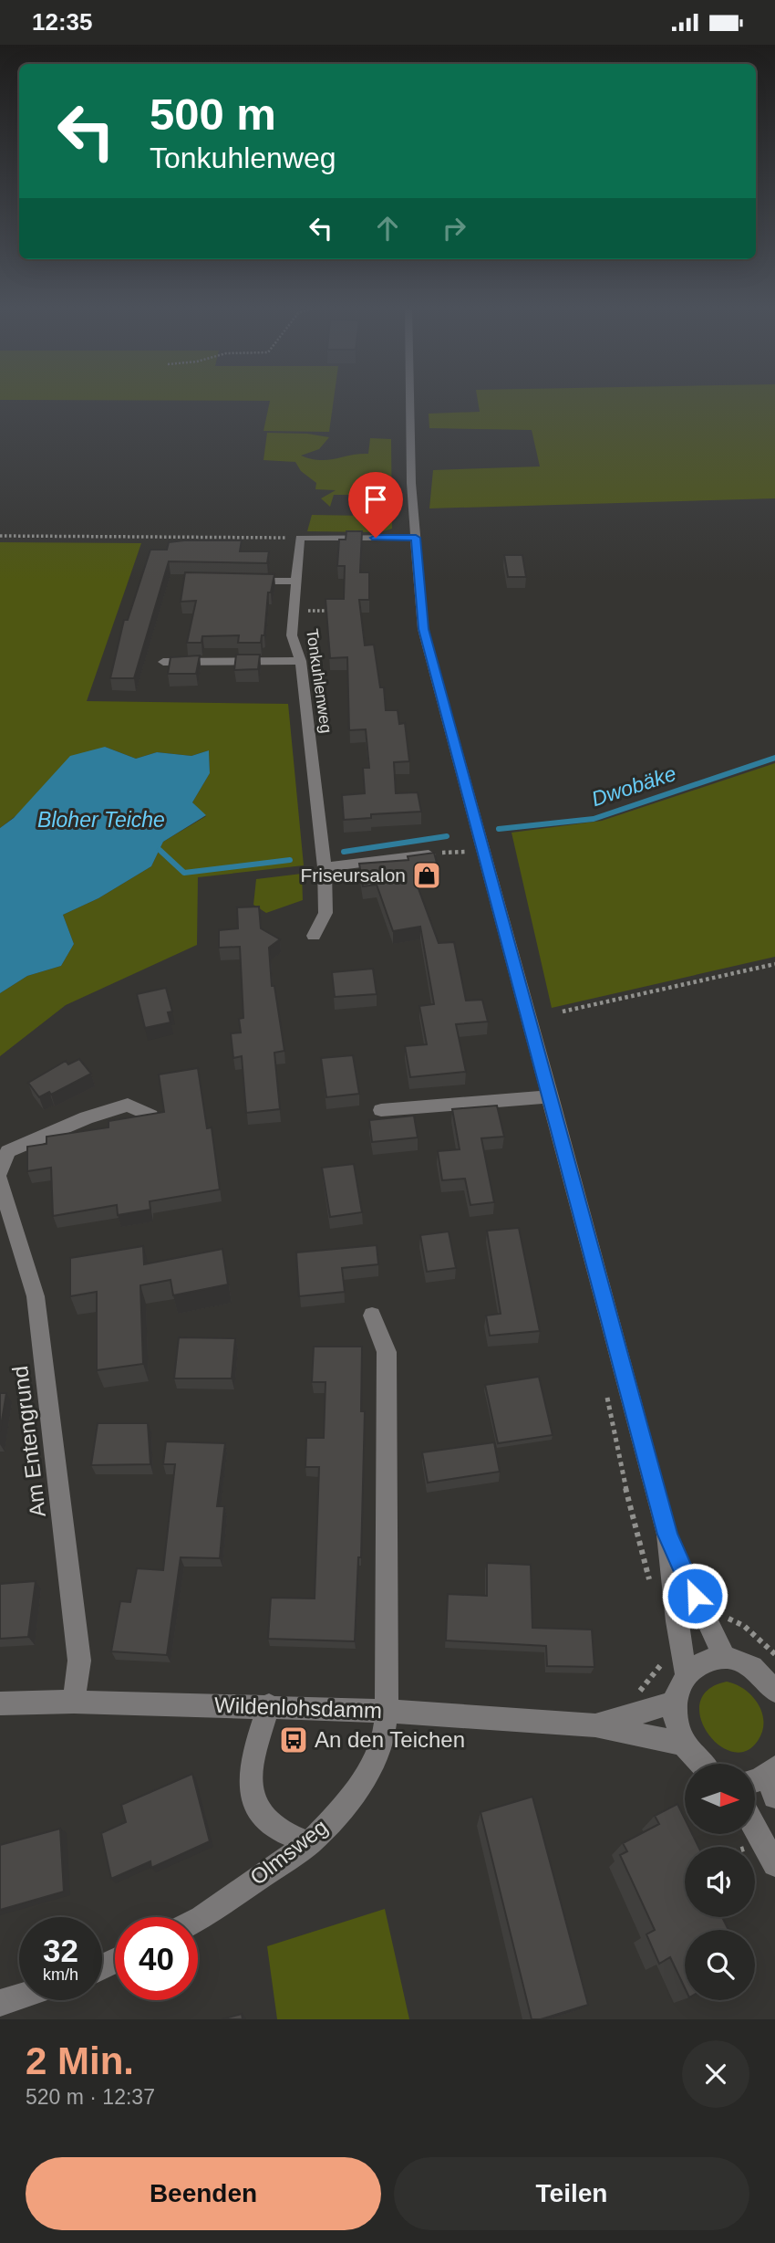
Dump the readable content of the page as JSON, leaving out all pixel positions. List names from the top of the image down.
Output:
{
  "streets": {
    "street": [
      "Tonkuhlenweg",
      "Am Entengrund",
      "Wildenlohsdamm",
      "Olmsweg"
    ]
  },
  "crossings": [
    ["Am Entengrund", "Wildenlohsdamm"],
    ["Wildenlohsdamm", "Olmsweg"]
  ],
  "water": ["Dwobäke", "Bloher Teiche"],
  "places": {
    "shop": ["Friseursalon"],
    "bus stop": ["An den Teichen"]
  },
  "north": "right",
  "page": {
    "status": "12:35",
    "turn": ["500 m", "Tonkuhlenweg"],
    "speed": "32 km/h",
    "limit": "40",
    "heading": ["2 Min.", "520 m · 12:37"],
    "buttons": ["Beenden", "Teilen"]
  }
}
